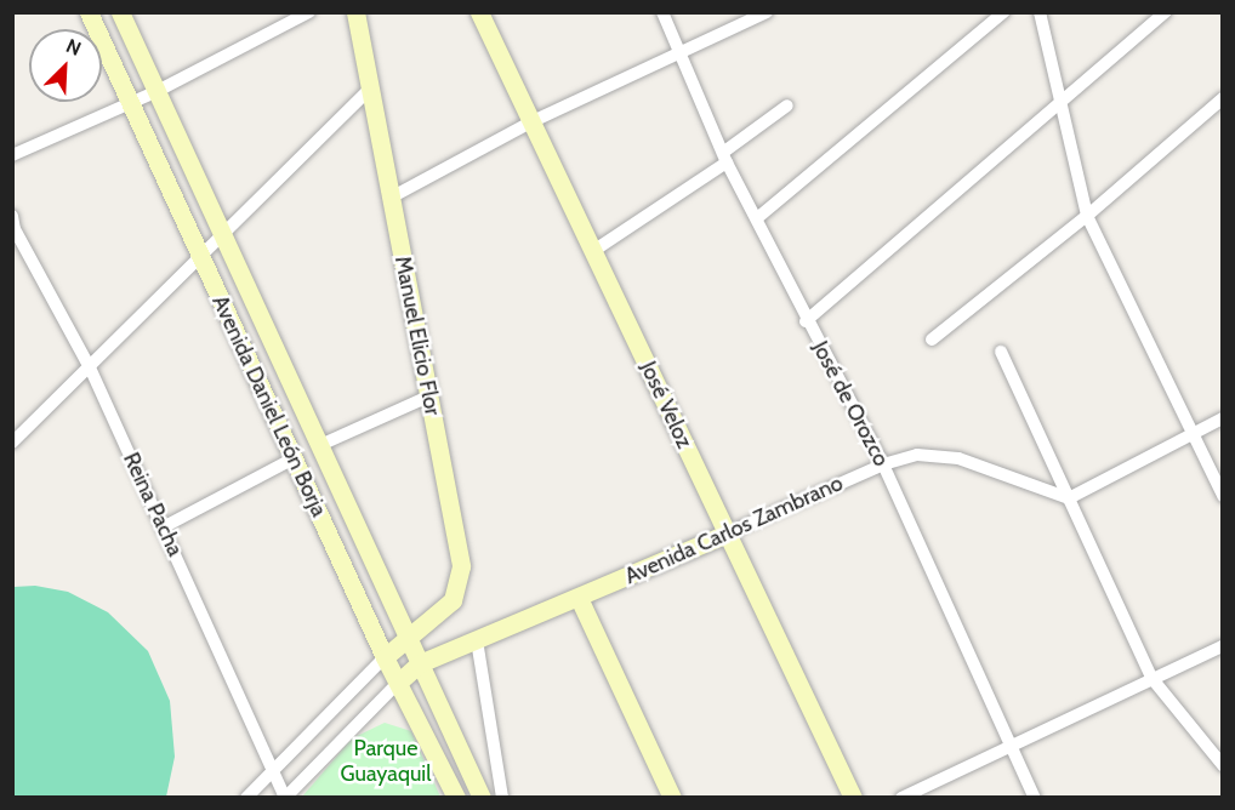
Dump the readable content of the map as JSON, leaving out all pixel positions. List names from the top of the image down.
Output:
{
  "streets": {
    "street": [
      "Manuel Elicio Flor",
      "José de Orozco",
      "José Veloz",
      "Avenida Daniel León Borja",
      "Reina Pacha",
      "Avenida Carlos Zambrano"
    ]
  },
  "crossings": [
    ["Manuel Elicio Flor", "Avenida Daniel León Borja"],
    ["José de Orozco", "Avenida Carlos Zambrano"],
    ["José Veloz", "Avenida Carlos Zambrano"],
    ["Avenida Daniel León Borja", "Avenida Carlos Zambrano"],
    ["Reina Pacha", "Avenida Carlos Zambrano"]
  ],
  "parks": ["Parque Guayaquil"],
  "north": "top right"
}
